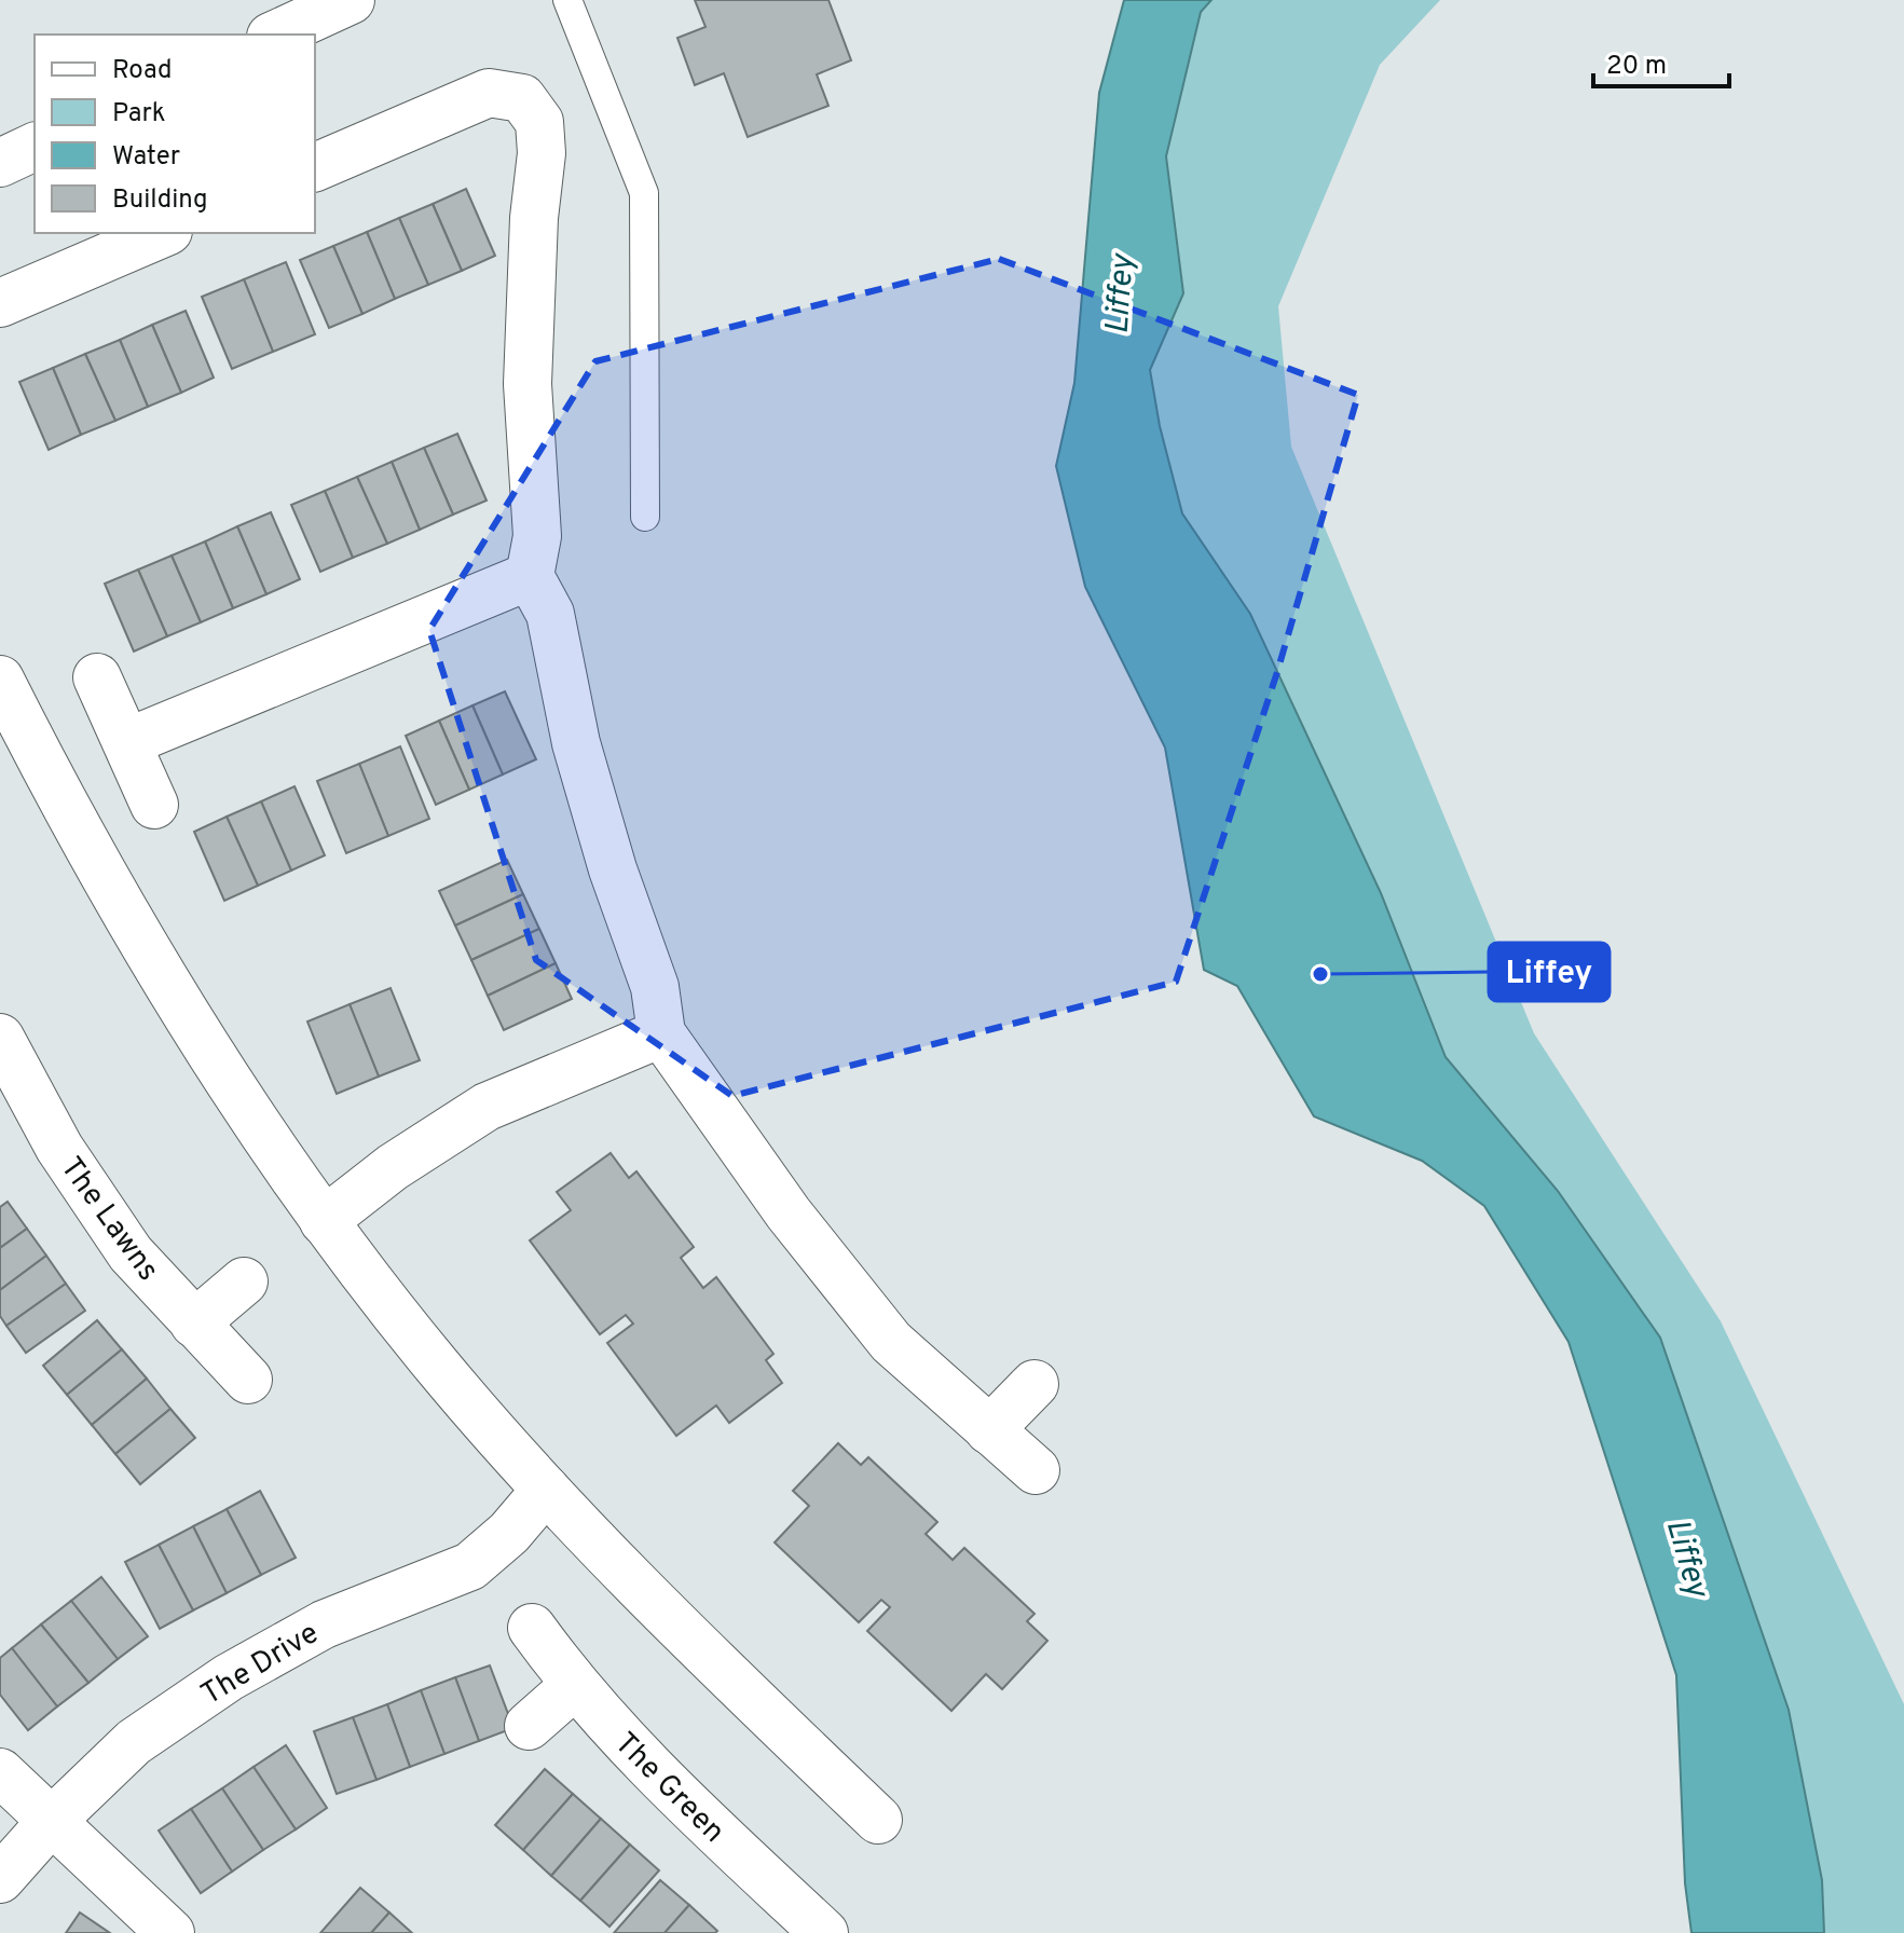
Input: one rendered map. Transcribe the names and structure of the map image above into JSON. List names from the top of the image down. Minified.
{"streets":{"street":["The Lawns","The Drive","The Green"]},"water":["Liffey"],"places":["Liffey"],"legend":["Road","Park","Water","Building"],"scale_bar":"20 m"}
